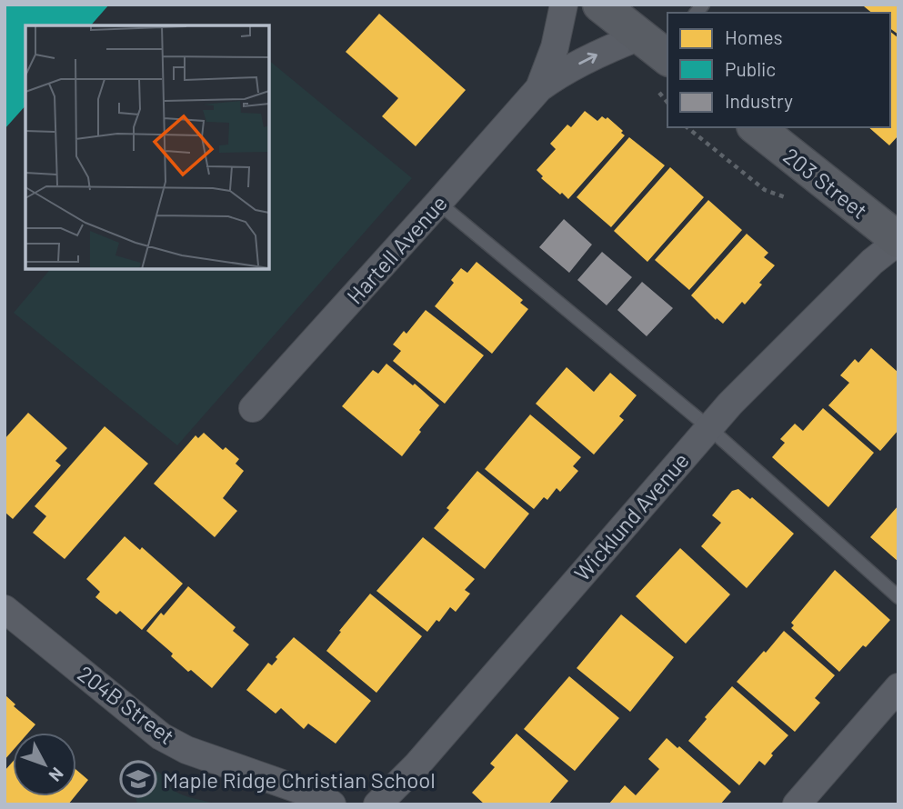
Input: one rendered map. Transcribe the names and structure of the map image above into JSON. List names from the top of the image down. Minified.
{"streets":{"main road":["203 Street"],"street":["Hartell Avenue","Wicklund Avenue","204B Street"]},"crossings":[["203 Street","Wicklund Avenue"]],"places":{"school or university":["Maple Ridge Christian School"]},"legend":["Homes","Public","Industry"],"north":"bottom right"}
